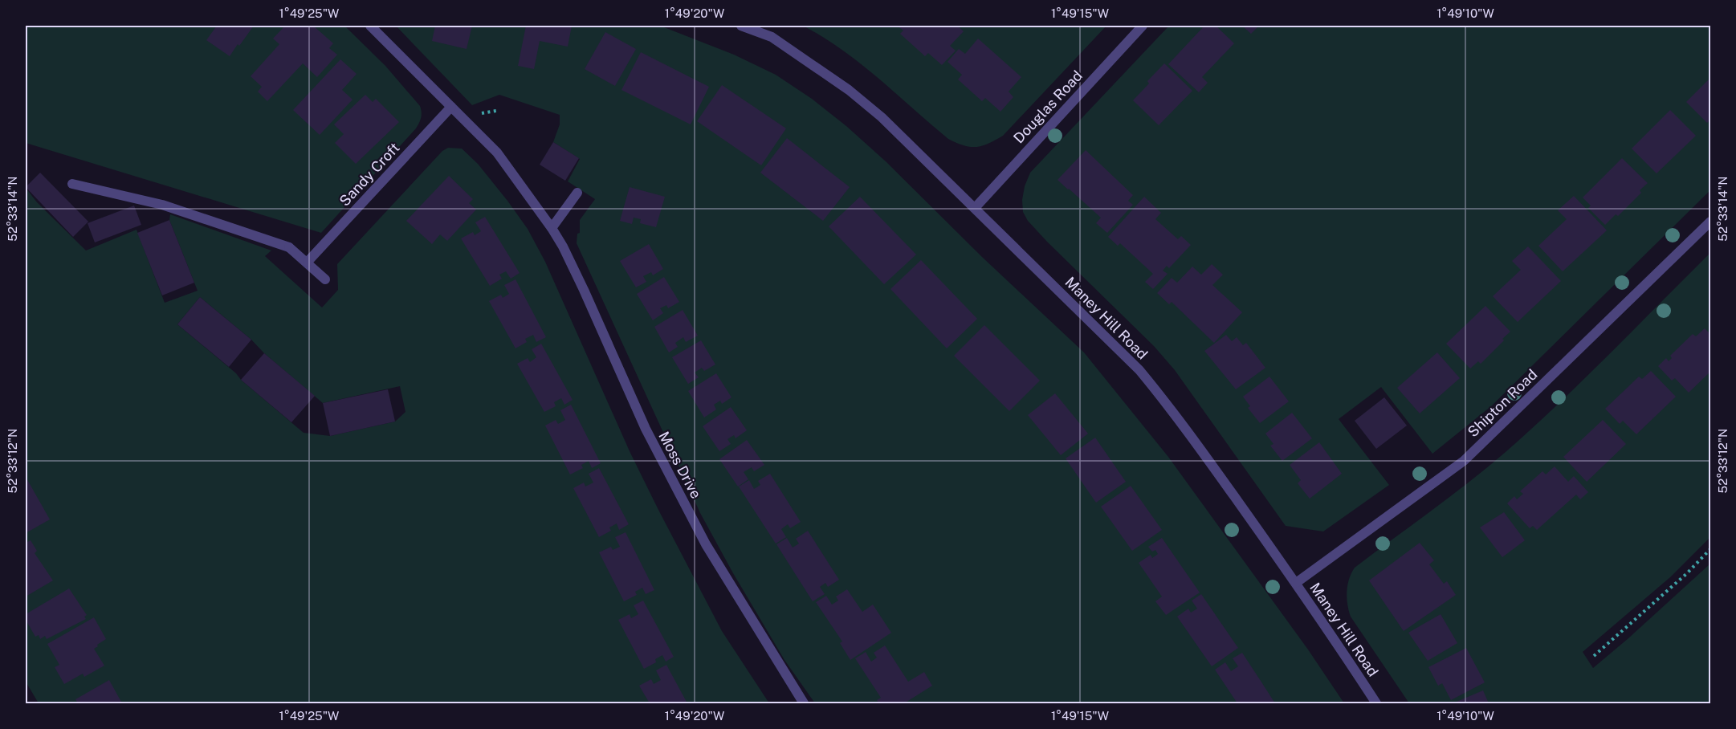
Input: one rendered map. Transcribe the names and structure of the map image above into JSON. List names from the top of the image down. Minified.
{"streets":{"street":["Douglas Road","Sandy Croft","Maney Hill Road","Shipton Road","Moss Drive"]},"crossings":[["Douglas Road","Maney Hill Road"],["Sandy Croft","Moss Drive"],["Maney Hill Road","Shipton Road"]],"coordinates":["1°49'25\"W","1°49'20\"W","1°49'15\"W","1°49'10\"W","52°33'14\"N","52°33'12\"N"]}
